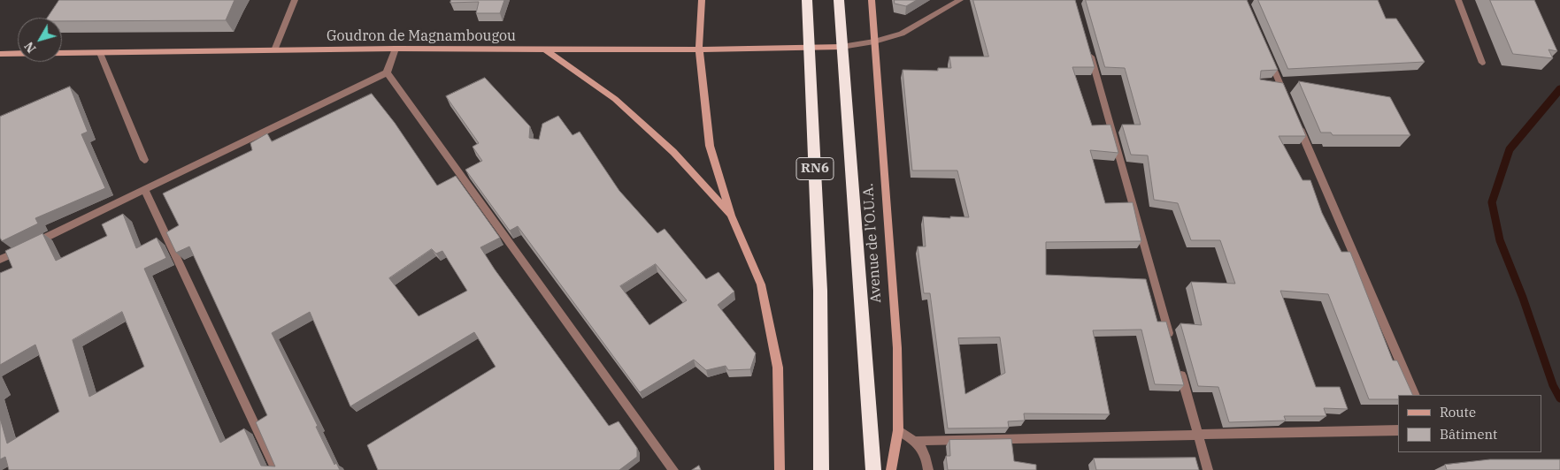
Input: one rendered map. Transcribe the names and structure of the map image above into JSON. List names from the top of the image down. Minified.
{"streets":{"highway":["RN6","Avenue de l'O.U.A."],"street":["Goudron de Magnambougou"]},"crossings":[["Goudron de Magnambougou","RN6"],["Goudron de Magnambougou","Avenue de l'O.U.A."]],"legend":["Route","Bâtiment"],"north":"bottom left"}
